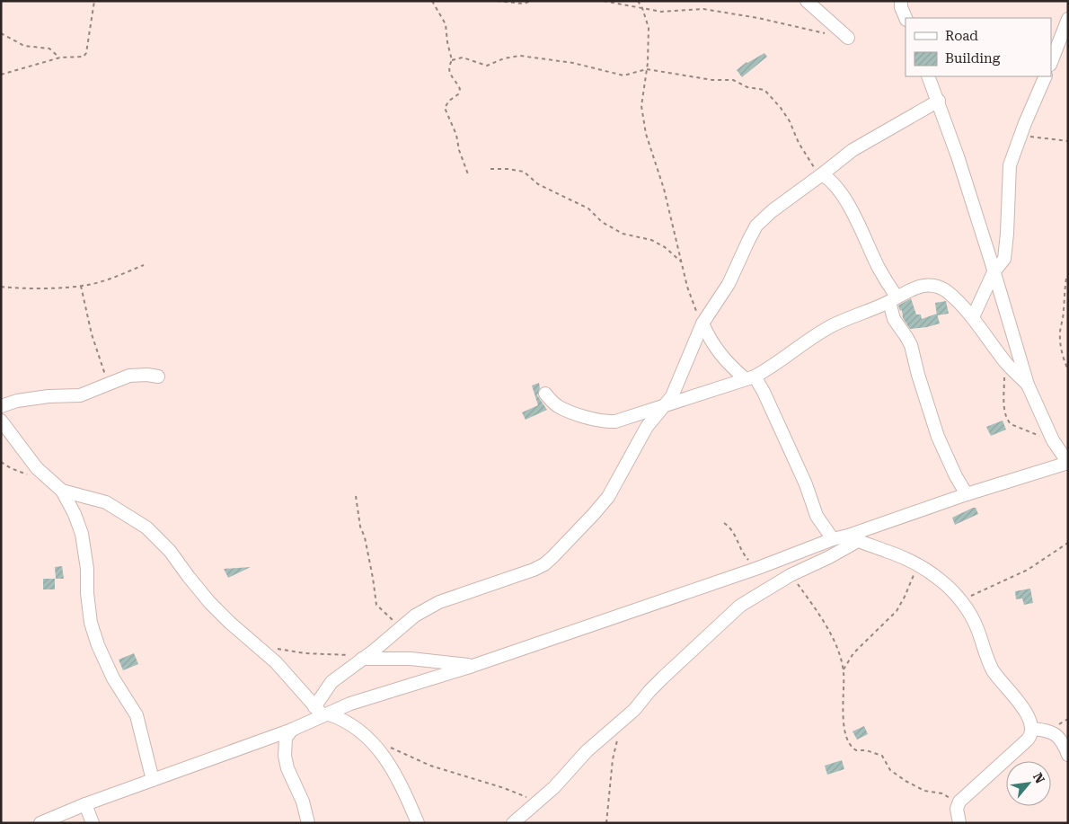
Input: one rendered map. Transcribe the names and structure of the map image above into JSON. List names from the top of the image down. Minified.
{"legend":["Road","Building"],"north":"top right"}
